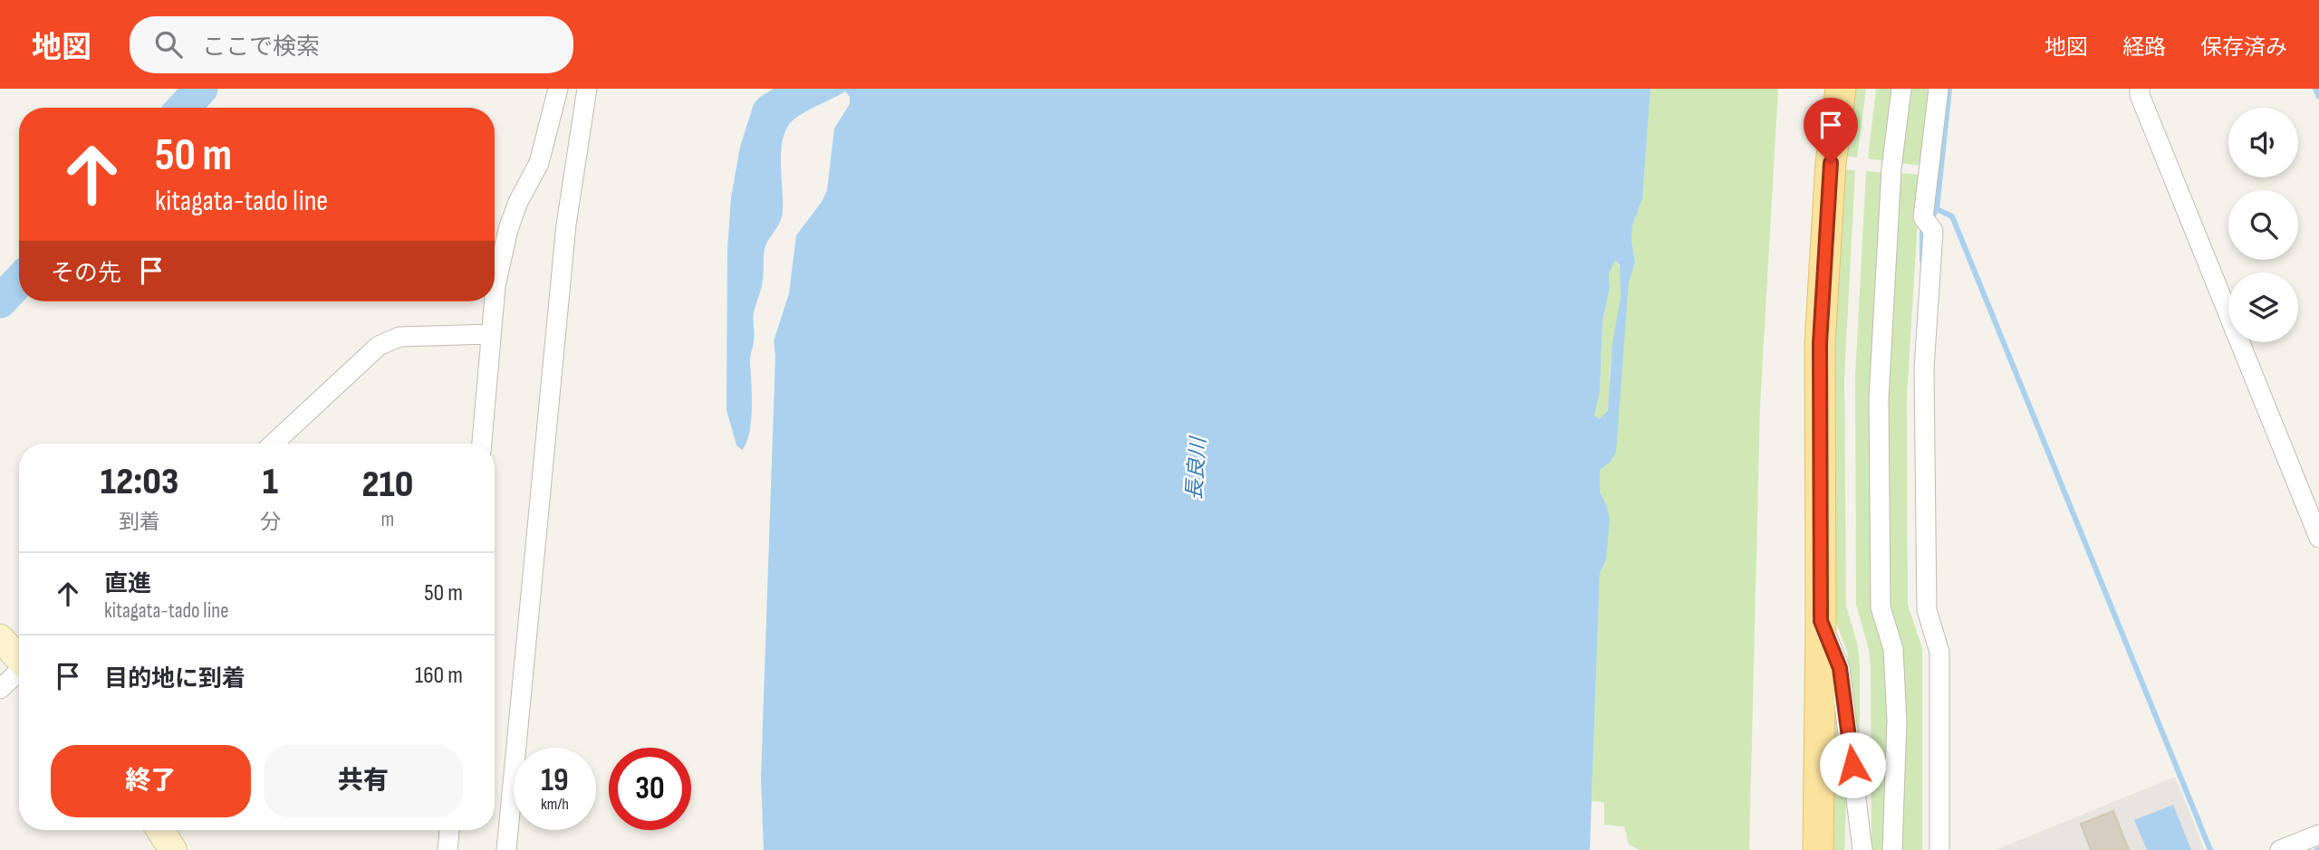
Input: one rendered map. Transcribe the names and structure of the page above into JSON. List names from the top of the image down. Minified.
{"water":["長良川"],"page":{"header":"地図","search":"ここで検索","nav":["地図","経路","保存済み"],"turn":["50 m","kitagata-tado line"],"then":"その先","eta":["12:03","到着","1","分","210","m"],"list":[{"name":"直進","note":"kitagata-tado line","value":"50 m"},{"name":"目的地に到着","value":"160 m"}],"buttons":["終了","共有"],"speed":"19 km/h","limit":"30"}}
